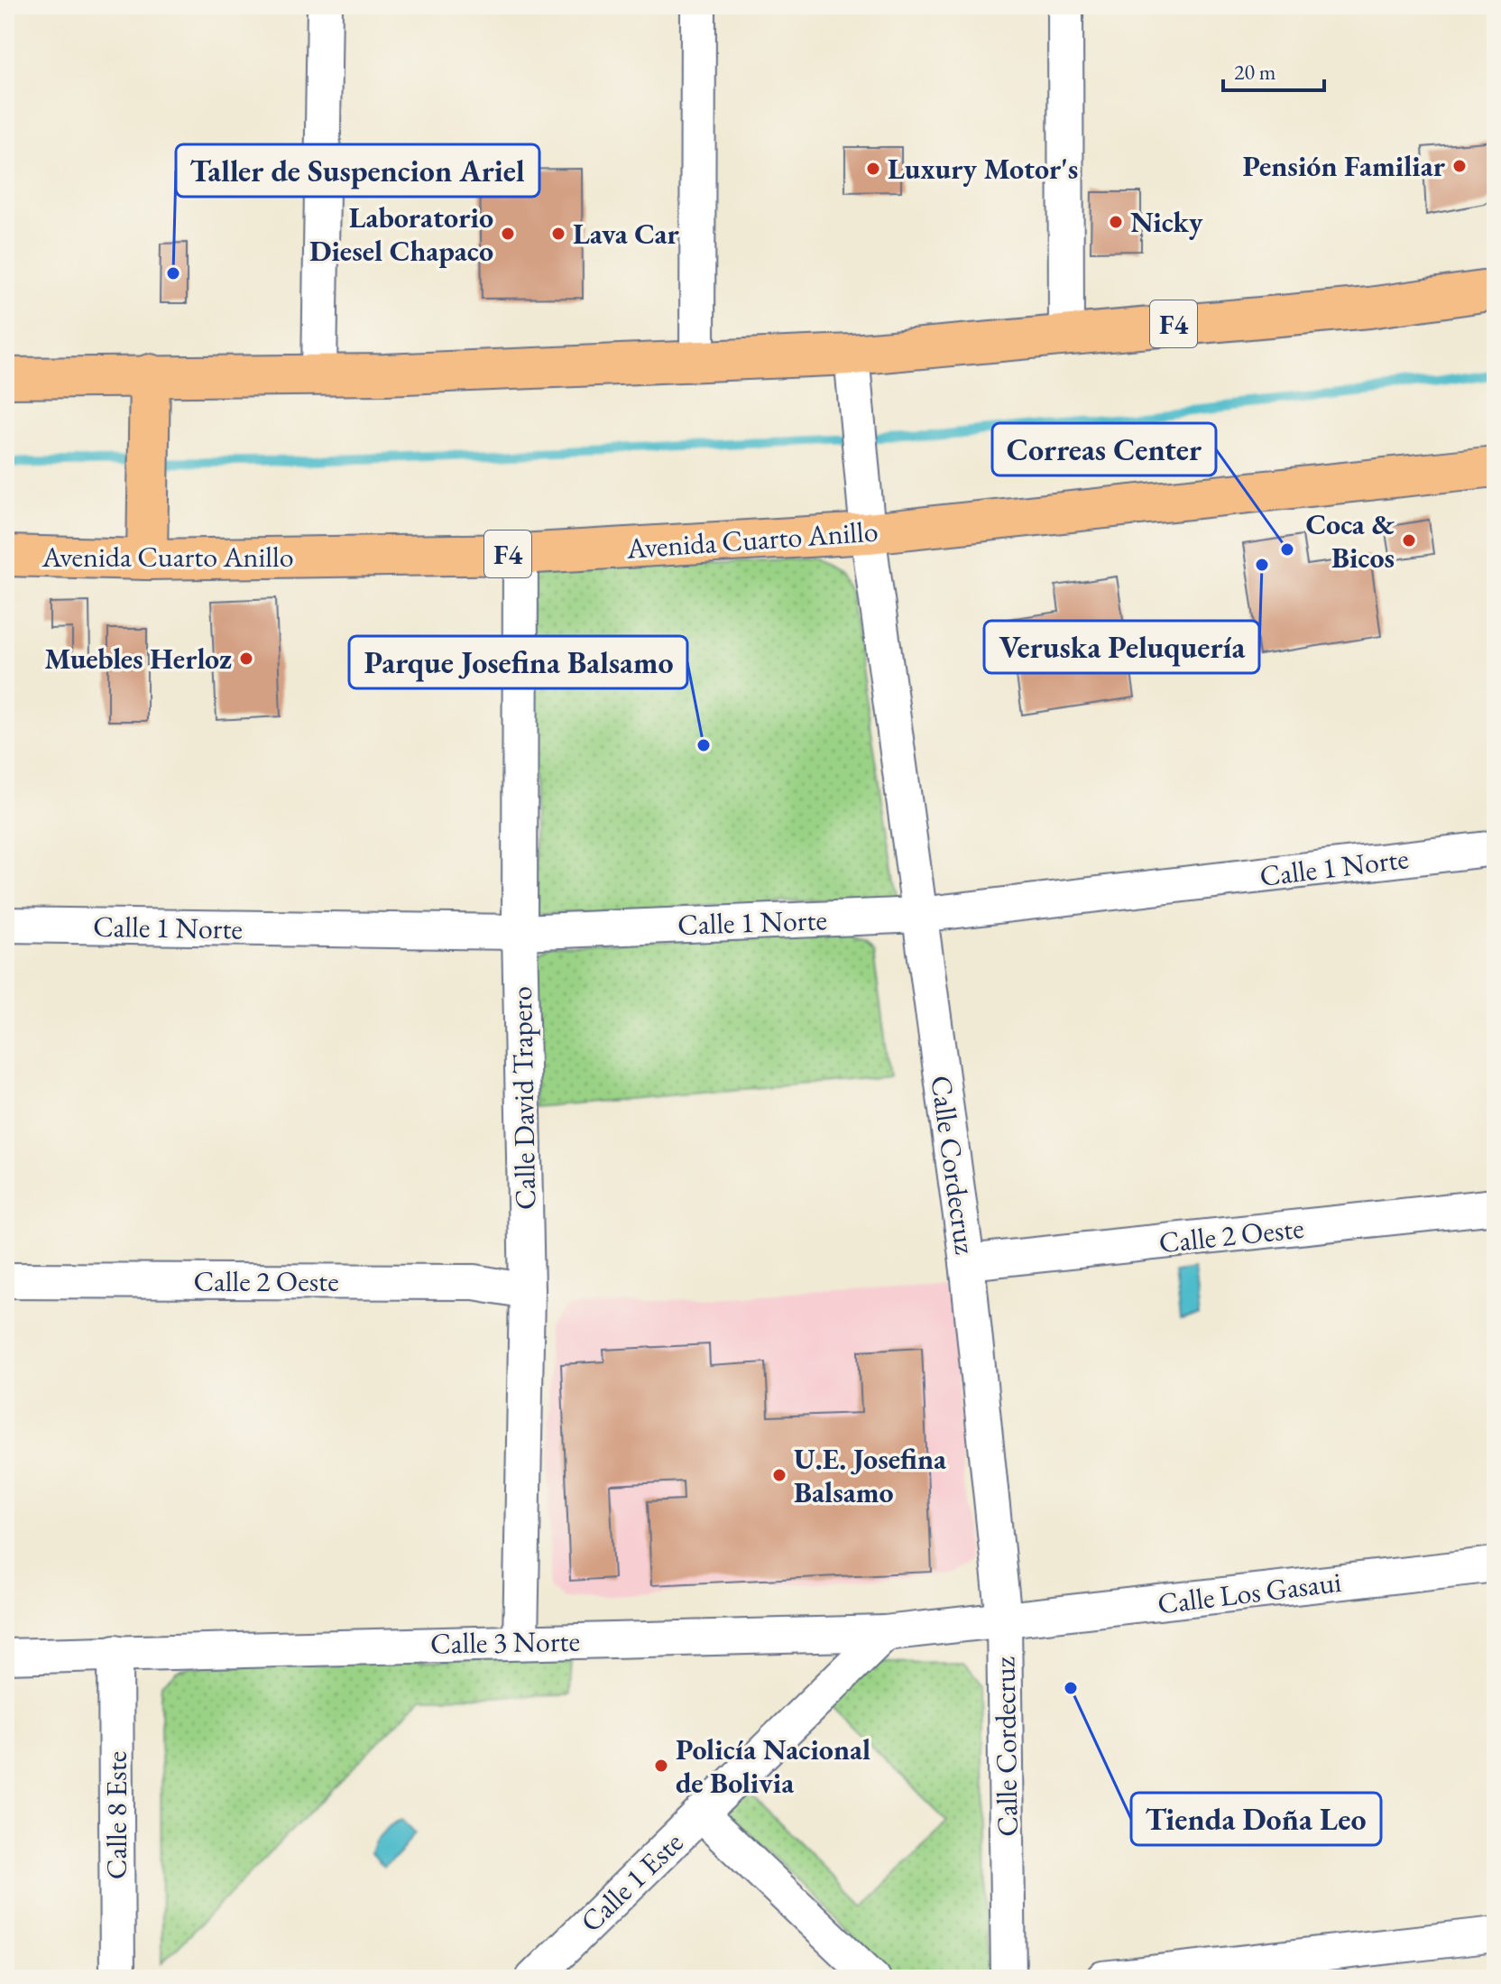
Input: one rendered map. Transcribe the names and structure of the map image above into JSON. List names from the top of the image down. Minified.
{"streets":{"highway":["F4","Avenida Cuarto Anillo"],"street":["Calle 1 Norte","Calle David Trapero","Calle Cordecruz","Calle 2 Oeste","Calle Los Gasaui","Calle 3 Norte","Calle 8 Este","Calle 1 Este"]},"crossings":[["F4","Calle Cordecruz"],["Avenida Cuarto Anillo","Calle David Trapero"],["Avenida Cuarto Anillo","Calle Cordecruz"],["Calle 1 Norte","Calle David Trapero"],["Calle 1 Norte","Calle Cordecruz"],["Calle David Trapero","Calle 2 Oeste"],["Calle David Trapero","Calle 3 Norte"],["Calle Cordecruz","Calle 2 Oeste"],["Calle Cordecruz","Calle Los Gasaui"],["Calle Cordecruz","Calle 3 Norte"],["Calle Los Gasaui","Calle 3 Norte"],["Calle 3 Norte","Calle 8 Este"],["Calle 3 Norte","Calle 1 Este"]],"places":["Pensión Familiar","Luxury Motor's","Nicky","Laboratorio Diesel Chapaco","Lava Car","Taller de Suspencion Ariel","Coca & Bicos","Correas Center","Veruska Peluquería","Muebles Herloz","Parque Josefina Balsamo","U.E. Josefina Balsamo","Tienda Doña Leo","Policía Nacional de Bolivia"],"scale_bar":"20 m"}
